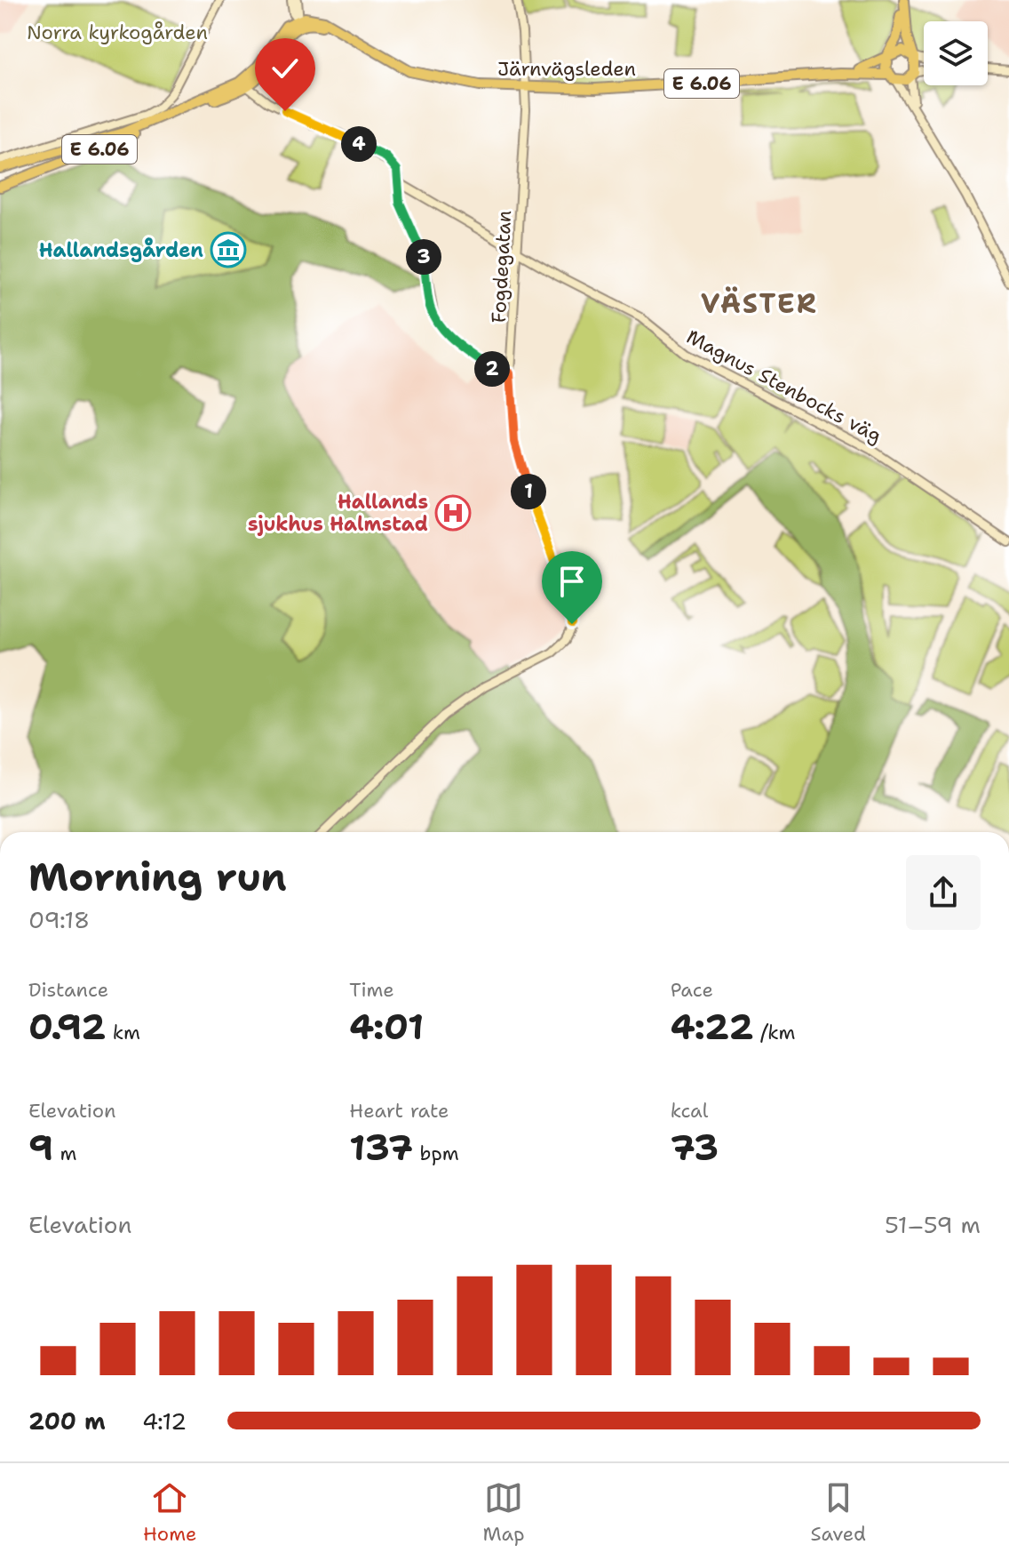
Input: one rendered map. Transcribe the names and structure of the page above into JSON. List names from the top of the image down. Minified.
{"streets":{"highway":["Järnvägsleden","E 6.06"],"street":["Fogdegatan","Magnus Stenbocks väg"]},"crossings":[["Järnvägsleden","E 6.06"],["Järnvägsleden","Fogdegatan"],["E 6.06","Magnus Stenbocks väg"],["Fogdegatan","Magnus Stenbocks väg"]],"districts":["VÄSTER"],"parks":["Norra kyrkogården"],"places":{"museum":["Hallandsgården"],"hospital":["Hallands sjukhus Halmstad"]},"page":{"pins":["4","3","2","1"],"heading":["Morning run","09:18"],"stats":[["Distance","0.92 km"],["Time","4:01"],["Pace","4:22 /km"],["Elevation","9 m"],["Heart rate","137 bpm"],["kcal","73"]],"chart":["Elevation","51–59 m"],"list":[{"name":"200 m","note":"4:12"}],"tabs":["Home","Map","Saved"]}}
